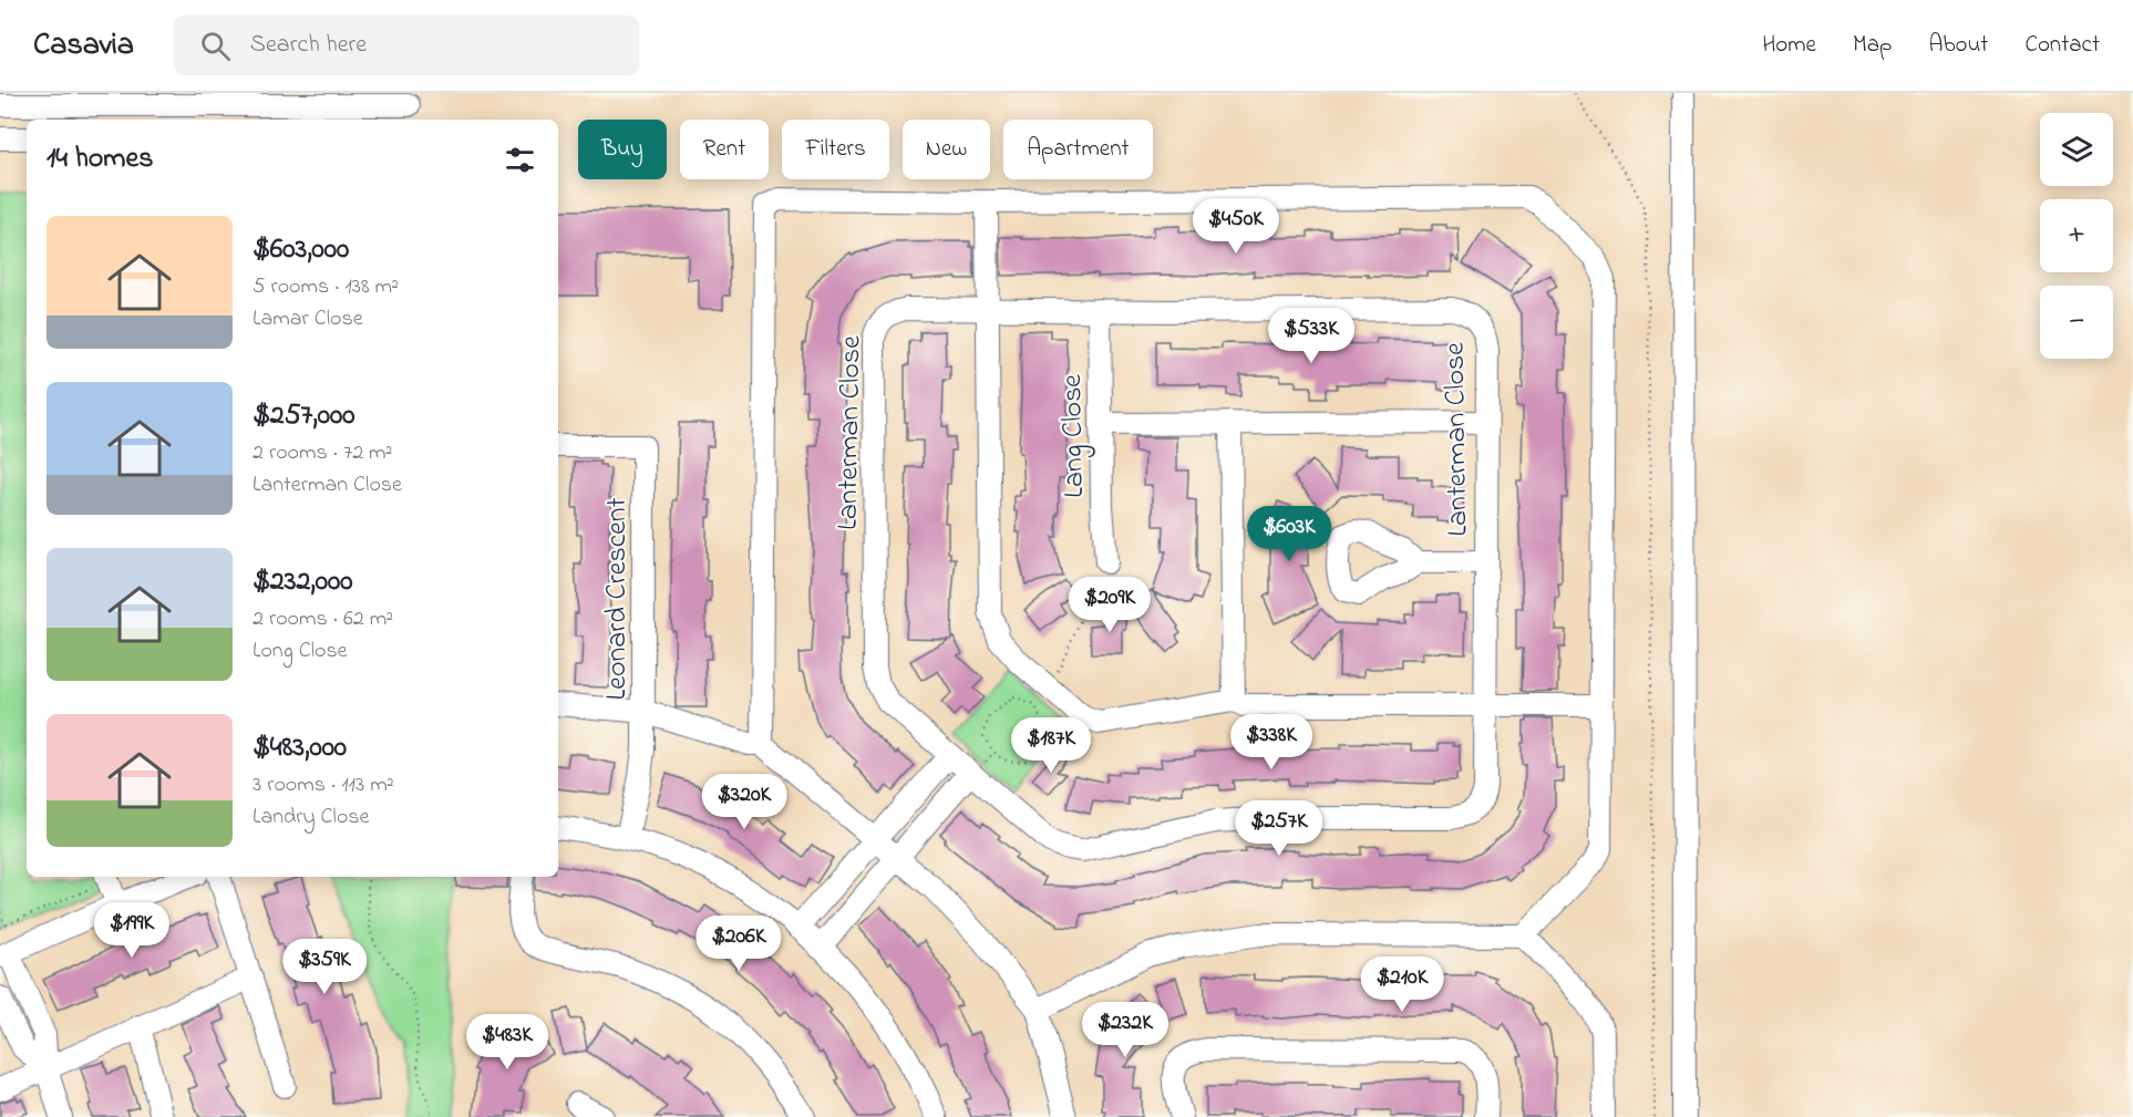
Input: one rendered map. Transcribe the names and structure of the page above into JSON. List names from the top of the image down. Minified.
{"streets":{"street":["Lanterman Close","Lang Close","Leonard Crescent"]},"crossings":[["Lanterman Close","Lang Close"]],"page":{"header":"Casavia","search":"Search here","nav":["Home","Map","About","Contact"],"map_buttons":["+","−"],"chip":["Buy","Rent","Filters","New","Apartment"],"heading":"14 homes","price":["$450K","$533K","$603K","$209K","$338K","$187K","$320K","$257K","$199K","$206K","$359K","$210K","$232K","$483K"],"list":[{"name":"$603,000","note":"5 rooms · 138 m² · Lamar Close"},{"name":"$257,000","note":"2 rooms · 72 m² · Lanterman Close"},{"name":"$232,000","note":"2 rooms · 62 m² · Long Close"},{"name":"$483,000","note":"3 rooms · 113 m² · Landry Close"}]}}
